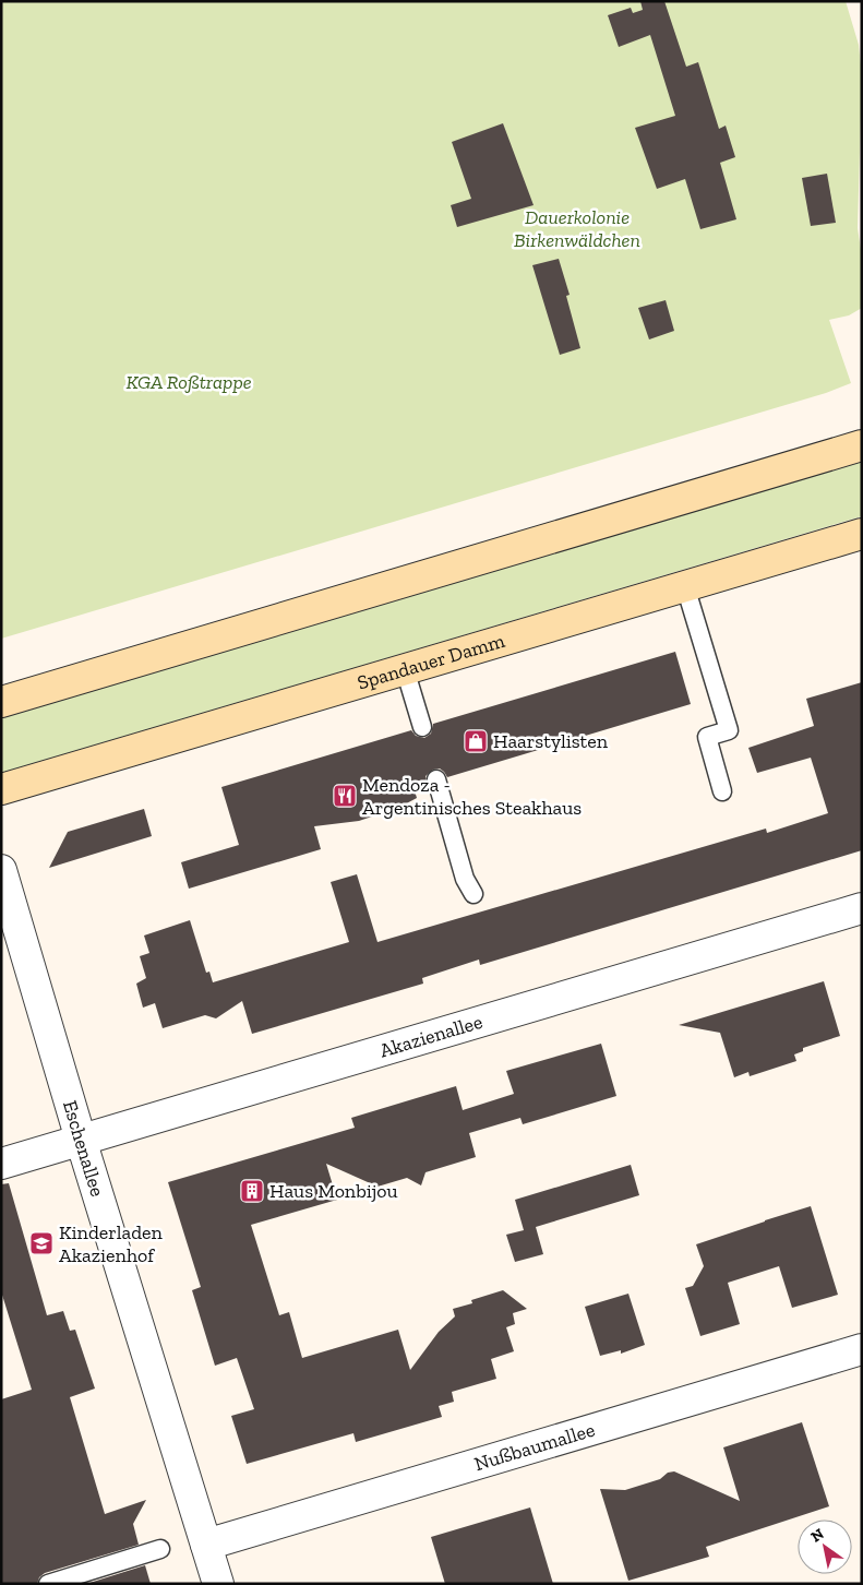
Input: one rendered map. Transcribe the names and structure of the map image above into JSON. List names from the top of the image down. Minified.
{"streets":{"main road":["Spandauer Damm"],"street":["Akazienallee","Eschenallee","Nußbaumallee"]},"crossings":[["Akazienallee","Eschenallee"],["Eschenallee","Nußbaumallee"]],"parks":["Dauerkolonie Birkenwäldchen","KGA Roßtrappe"],"places":{"shop":["Haarstylisten"],"restaurant":["Mendoza - Argentinisches Steakhaus"],"building":["Haus Monbijou"],"school or university":["Kinderladen Akazienhof"]},"north":"top left"}
